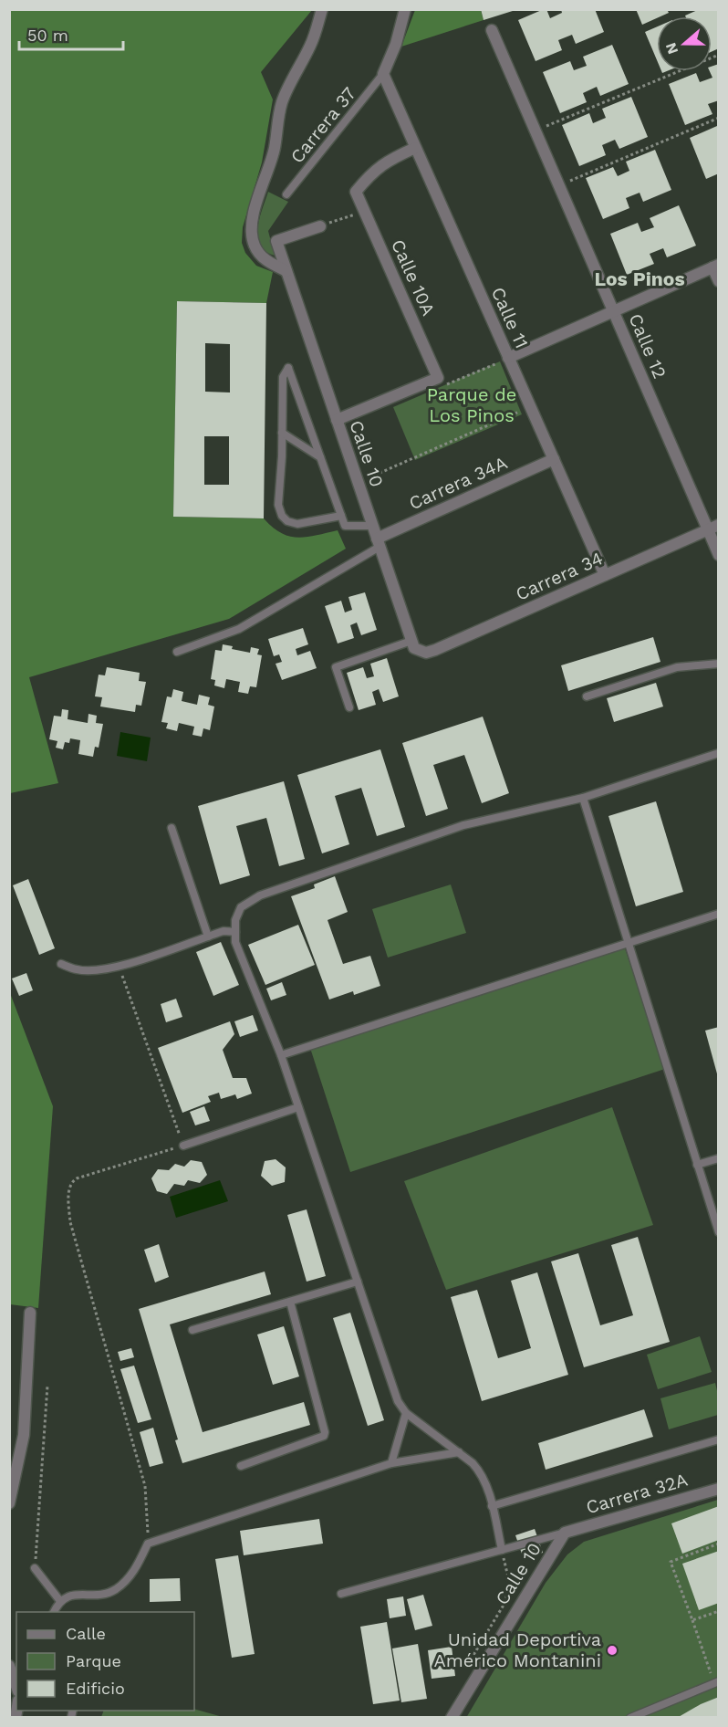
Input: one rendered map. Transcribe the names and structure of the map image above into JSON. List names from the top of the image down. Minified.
{"streets":{"street":["Calle 10A","Calle 11","Calle 12","Calle 10","Carrera 34A","Carrera 34","Carrera 32A"],"lane":["Carrera 37"]},"crossings":[["Carrera 37","Calle 11"],["Calle 10A","Calle 11"],["Calle 11","Carrera 34A"],["Calle 11","Carrera 34"],["Calle 12","Carrera 34"],["Calle 10","Carrera 34A"],["Calle 10","Carrera 34"],["Calle 10","Carrera 32A"]],"districts":["Los Pinos"],"parks":["Parque de Los Pinos"],"places":["Unidad Deportiva Américo Montanini"],"legend":["Calle","Parque","Edificio"],"scale_bar":"50 m","north":"left"}
